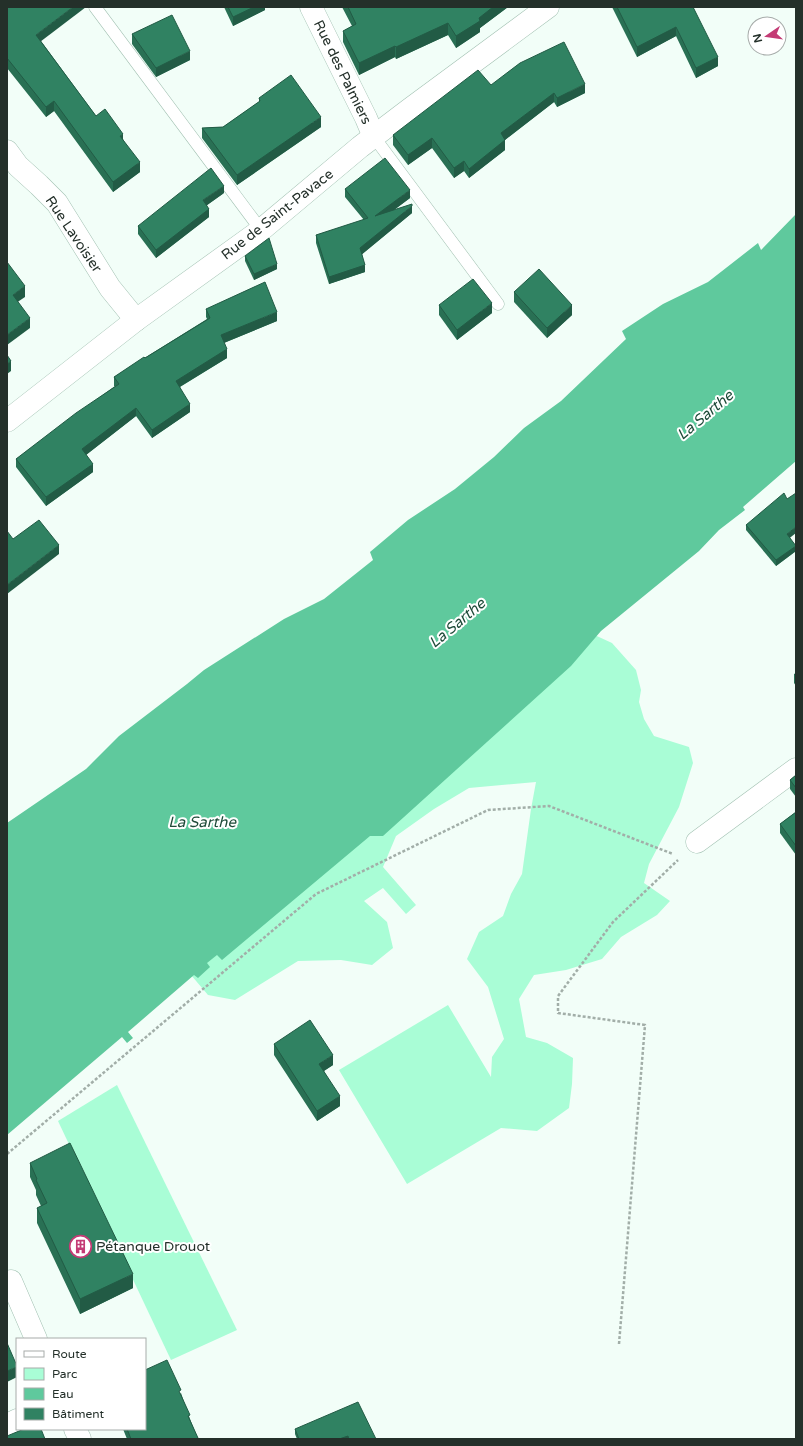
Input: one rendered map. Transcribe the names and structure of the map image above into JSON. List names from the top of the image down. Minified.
{"streets":{"street":["Rue des Palmiers","Rue de Saint-Pavace","Rue Lavoisier"]},"crossings":[["Rue des Palmiers","Rue de Saint-Pavace"],["Rue de Saint-Pavace","Rue Lavoisier"]],"water":["La Sarthe"],"places":{"building":["Pétanque Drouot"]},"legend":["Route","Parc","Eau","Bâtiment"],"north":"left"}
